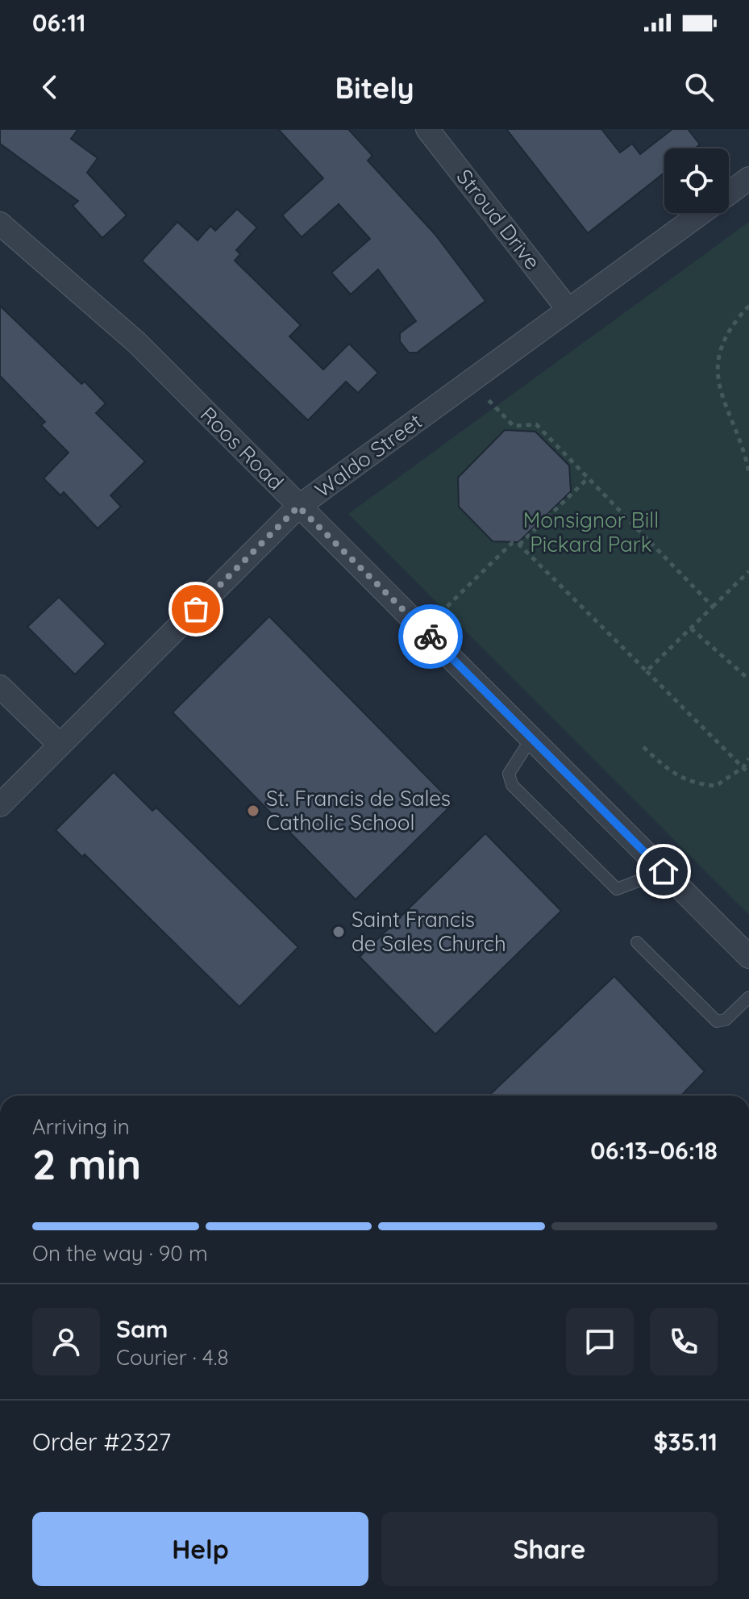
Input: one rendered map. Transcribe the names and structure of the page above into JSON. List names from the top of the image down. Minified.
{"streets":{"street":["Stroud Drive","Roos Road","Waldo Street"]},"crossings":[["Stroud Drive","Waldo Street"],["Roos Road","Waldo Street"]],"parks":["Monsignor Bill Pickard Park"],"places":["St. Francis de Sales Catholic School","Saint Francis de Sales Church"],"page":{"status":"06:11","header":"Bitely","heading":["2 min","Arriving in","06:13–06:18"],"panel":["Sam","Courier · 4.8","Order #2327","$35.11"],"bar":"On the way · 90 m","buttons":["Help","Share"]}}
